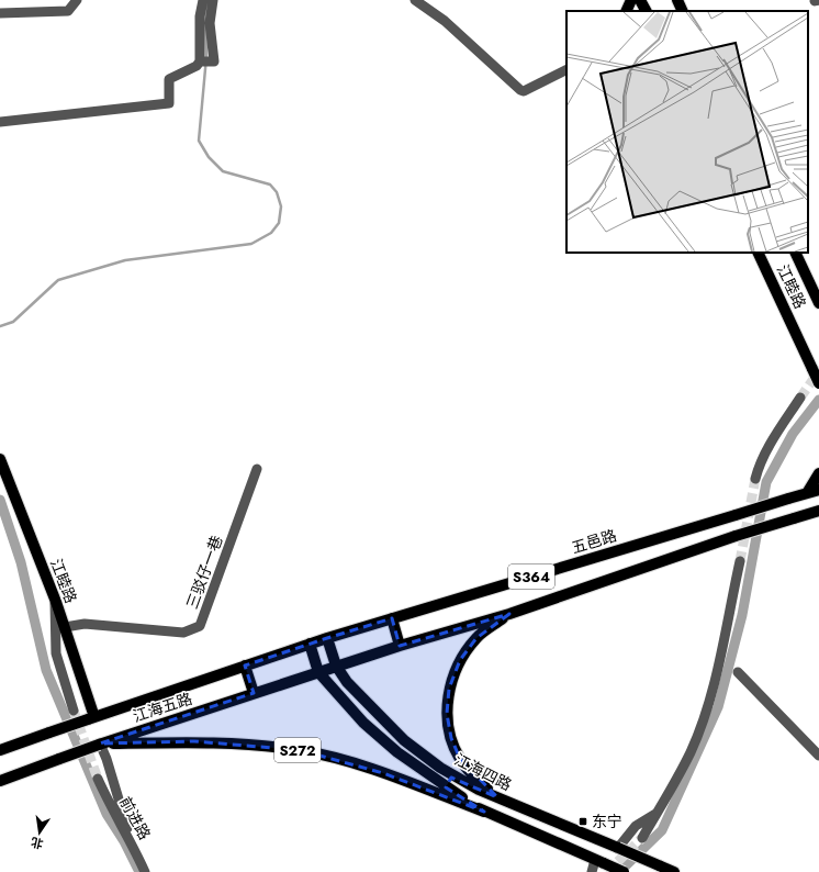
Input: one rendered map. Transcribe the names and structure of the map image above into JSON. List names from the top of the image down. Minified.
{"streets":{"main road":["江睦路","五邑路","S364","江海五路","S272","江海四路"],"street":["三驳仔一巷","前进路"]},"crossings":[["江睦路","三驳仔一巷"],["江睦路","江海五路"],["五邑路","江海五路"],["五邑路","江海四路"],["S364","江海五路"],["S364","江海四路"],["江海五路","S272"],["江海五路","江海四路"],["S272","江海四路"]],"places":{"transit":["东宁"]},"north":"bottom"}
